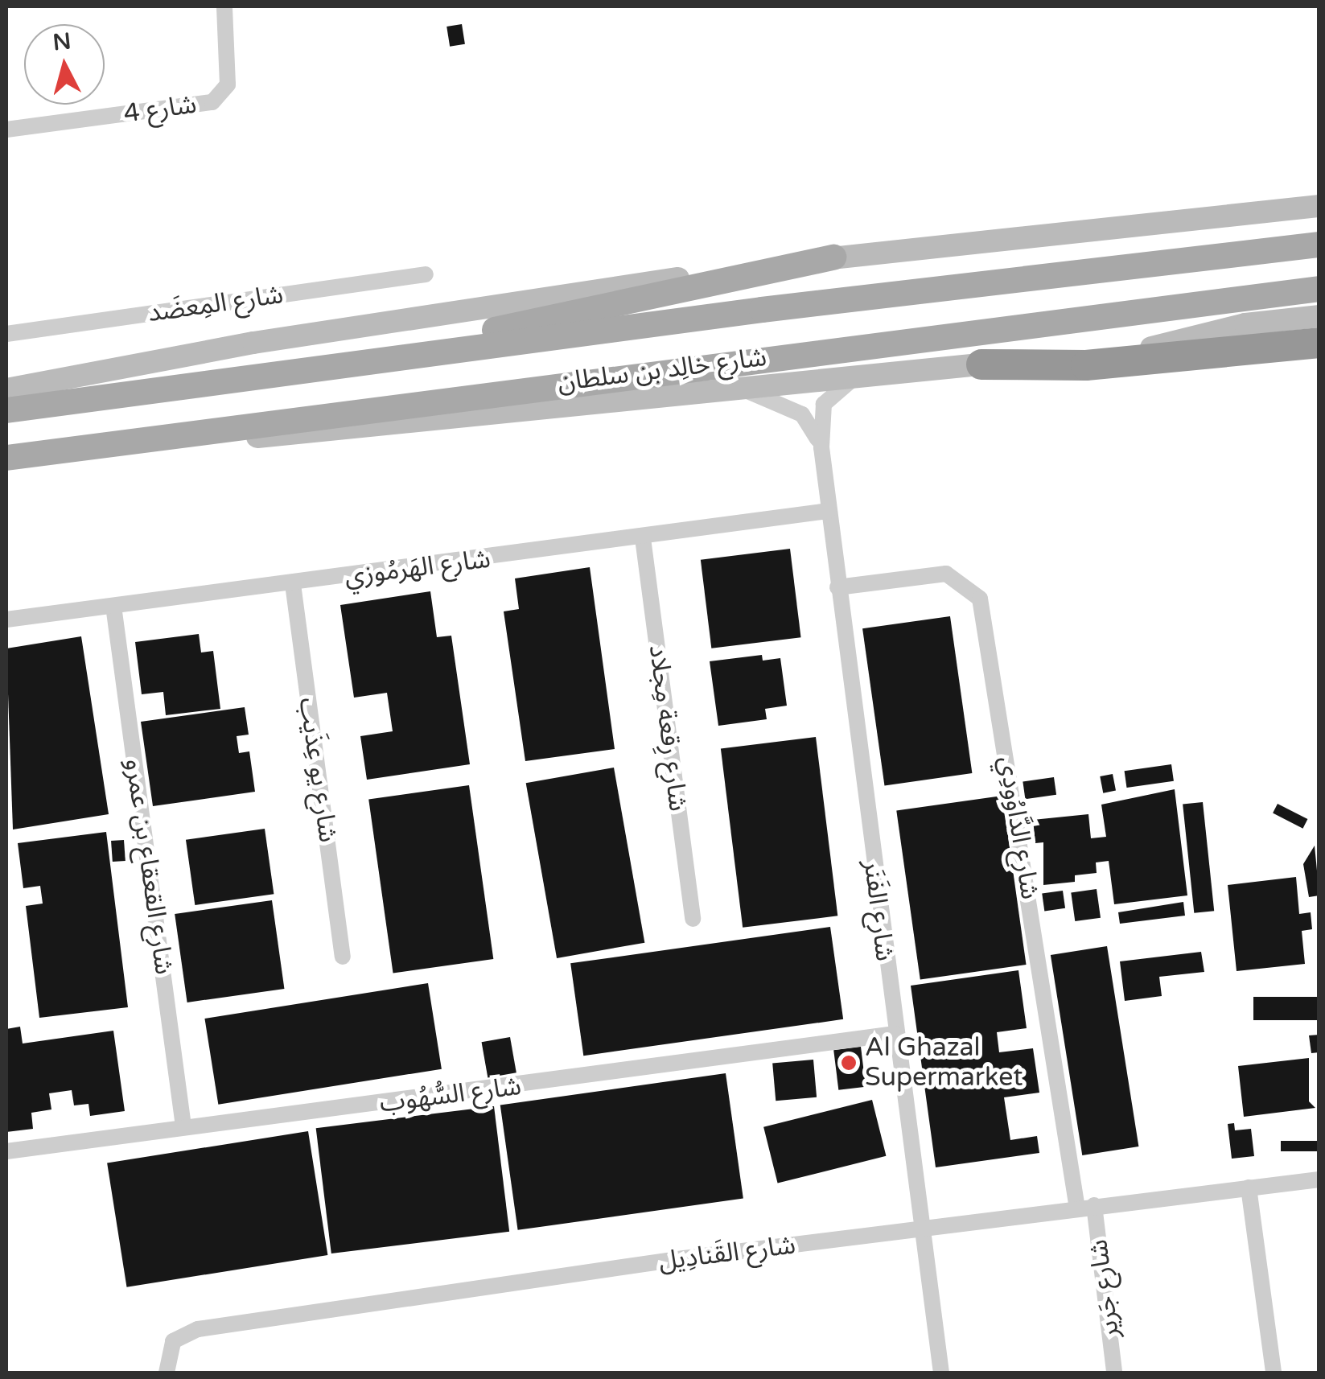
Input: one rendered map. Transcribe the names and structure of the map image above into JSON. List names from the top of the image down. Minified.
{"streets":{"main road":["شارع خالِد بن سلطان"],"street":["شارع 4","شارع المِعضَد","شارع الهَرمُوزي","شارع رِقعة مِجلاد","شارع يو عِذَيب","شارع الدَّاوُودِي","شارع القعقاع بن عمرو","شارع الفَنَر","شارع السُّهُوب","شارع القَنادِيل","شارع جَرير"]},"crossings":[["شارع الهَرمُوزي","شارع رِقعة مِجلاد"],["شارع الهَرمُوزي","شارع يو عِذَيب"],["شارع الهَرمُوزي","شارع القعقاع بن عمرو"],["شارع الهَرمُوزي","شارع الفَنَر"],["شارع الدَّاوُودِي","شارع الفَنَر"],["شارع الدَّاوُودِي","شارع القَنادِيل"],["شارع الدَّاوُودِي","شارع جَرير"],["شارع القعقاع بن عمرو","شارع السُّهُوب"],["شارع الفَنَر","شارع السُّهُوب"],["شارع الفَنَر","شارع القَنادِيل"],["شارع القَنادِيل","شارع جَرير"]],"places":["Al Ghazal Supermarket"],"north":"top"}
